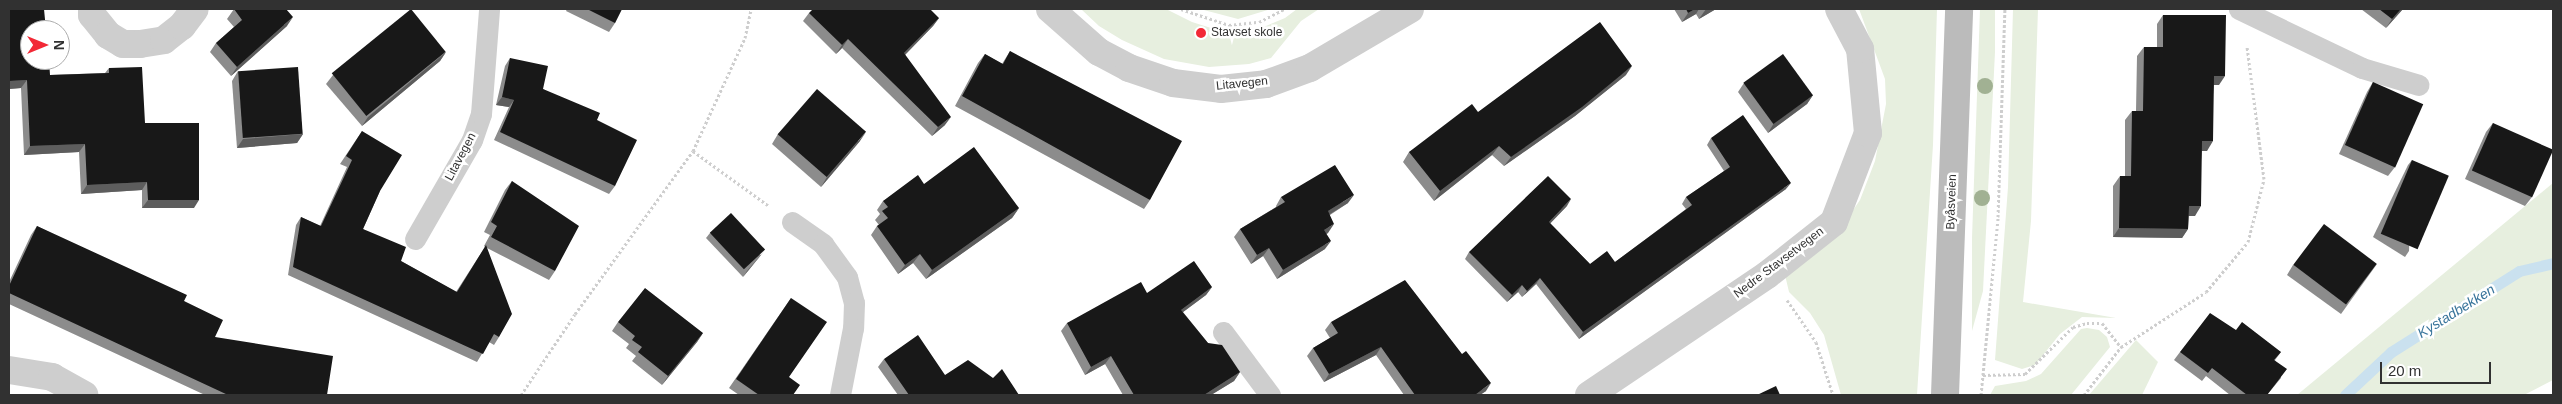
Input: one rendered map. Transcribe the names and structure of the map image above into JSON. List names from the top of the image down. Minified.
{"streets":{"main road":["Byåsveien"],"street":["Litavegen","Nedre Stavsetvegen"]},"water":["Kystadbekken"],"places":["Stavset skole"],"scale_bar":"20 m","north":"right"}
